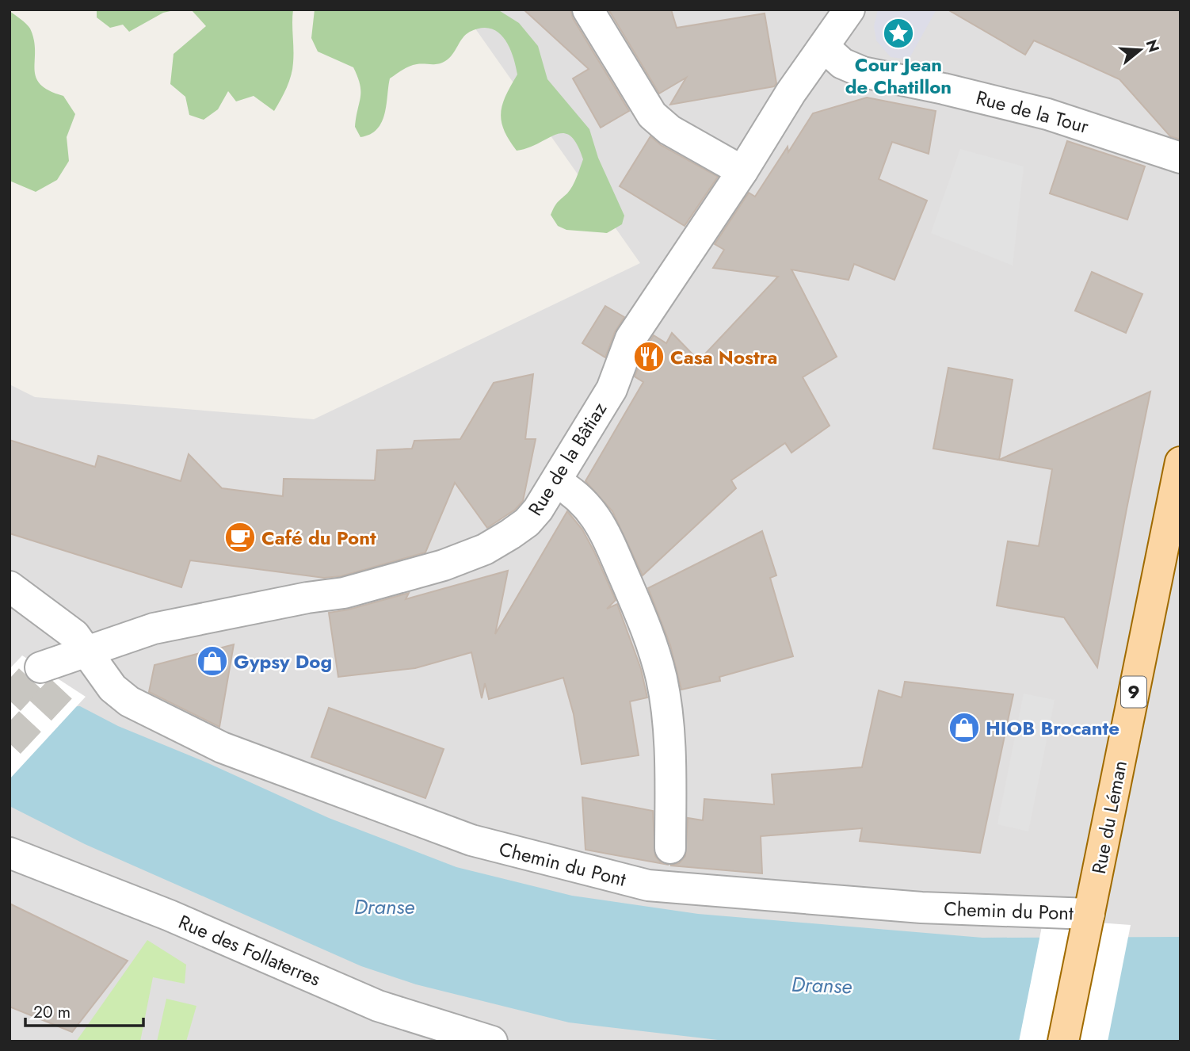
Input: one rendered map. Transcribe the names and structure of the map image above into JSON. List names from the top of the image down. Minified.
{"streets":{"main road":["9","Rue du Léman"],"street":["Rue de la Tour","Rue de la Bâtiaz","Chemin du Pont","Rue des Follaterres"]},"crossings":[["Rue de la Tour","Rue de la Bâtiaz"],["Rue de la Bâtiaz","Chemin du Pont"],["Rue du Léman","Chemin du Pont"]],"water":["Dranse"],"places":{"place":["Cour Jean de Chatillon"],"restaurant":["Casa Nostra"],"cafe":["Café du Pont"],"shop":["Gypsy Dog","HIOB Brocante"]},"scale_bar":"20 m","north":"right"}
